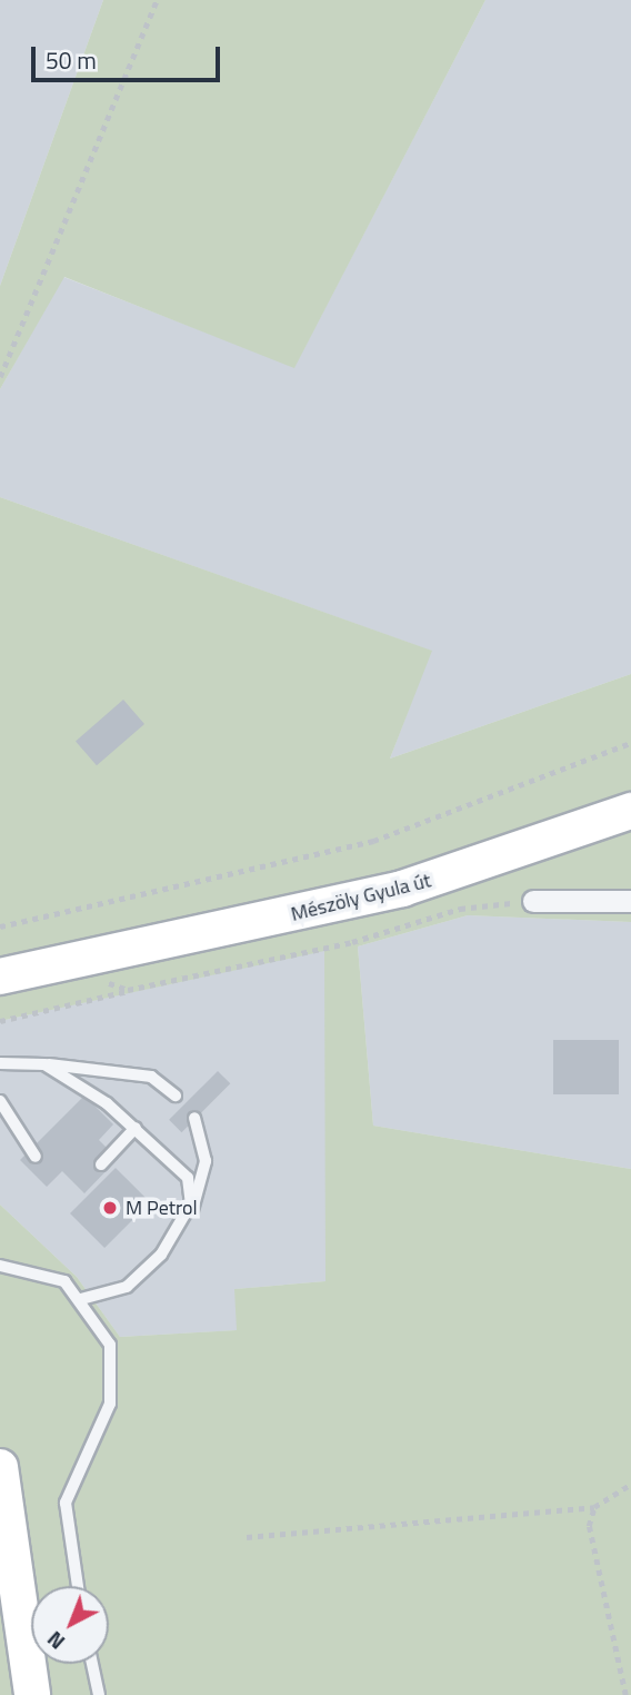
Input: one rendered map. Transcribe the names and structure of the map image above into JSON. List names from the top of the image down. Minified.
{"streets":{"main road":["Mészöly Gyula út"]},"places":["M Petrol"],"scale_bar":"50 m","north":"bottom left"}
